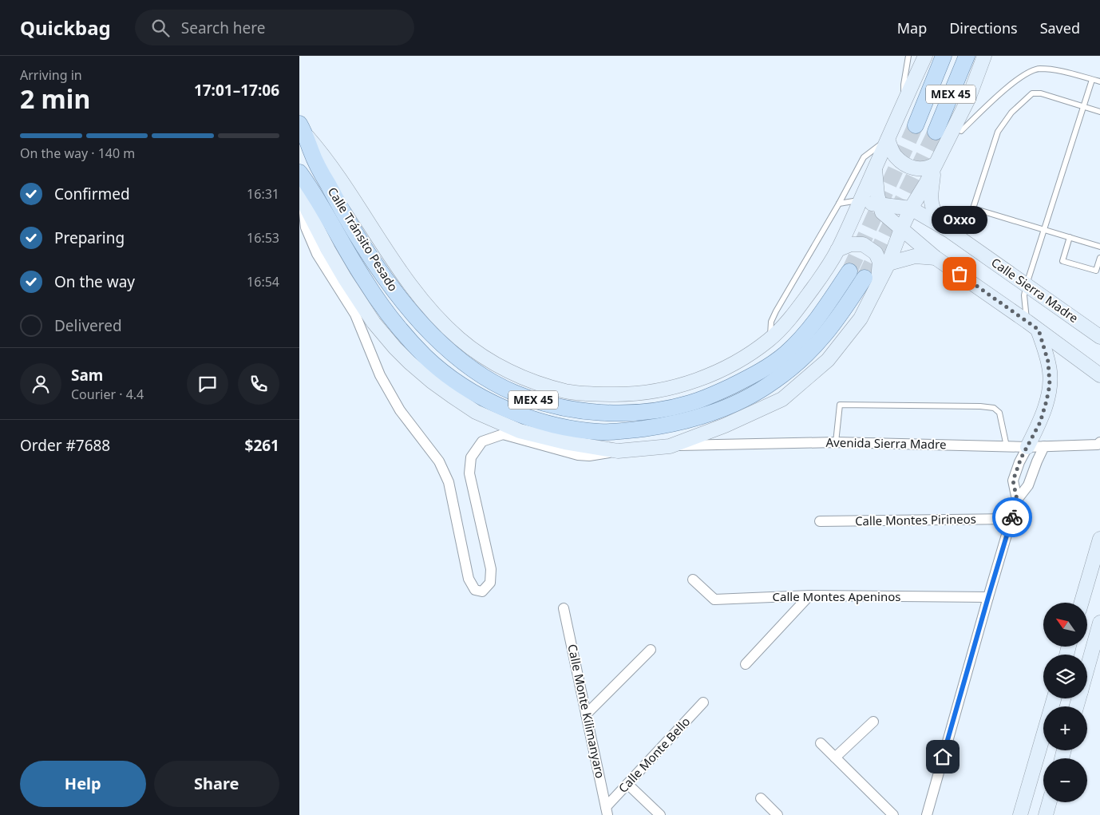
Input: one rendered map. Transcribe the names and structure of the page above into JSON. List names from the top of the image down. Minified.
{"streets":{"main road":["MEX 45","Calle Tránsito Pesado"],"street":["Calle Sierra Madre","Avenida Sierra Madre","Calle Montes Pirineos","Calle Montes Apeninos","Calle Monte Kilimanyaro","Calle Monte Bello"]},"crossings":[["Calle Monte Kilimanyaro","Calle Monte Bello"]],"places":["Oxxo"],"north":"top left","page":{"header":"Quickbag","search":"Search here","nav":["Map","Directions","Saved"],"heading":["2 min","Arriving in","17:01–17:06"],"panel":["Sam","Courier · 4.4","Order #7688","$261"],"bar":"On the way · 140 m","list":[["Confirmed","16:31"],["Preparing","16:53"],["On the way","16:54"],"Delivered"],"bubble":"Oxxo","map_buttons":["+","−"],"buttons":["Help","Share"]}}
